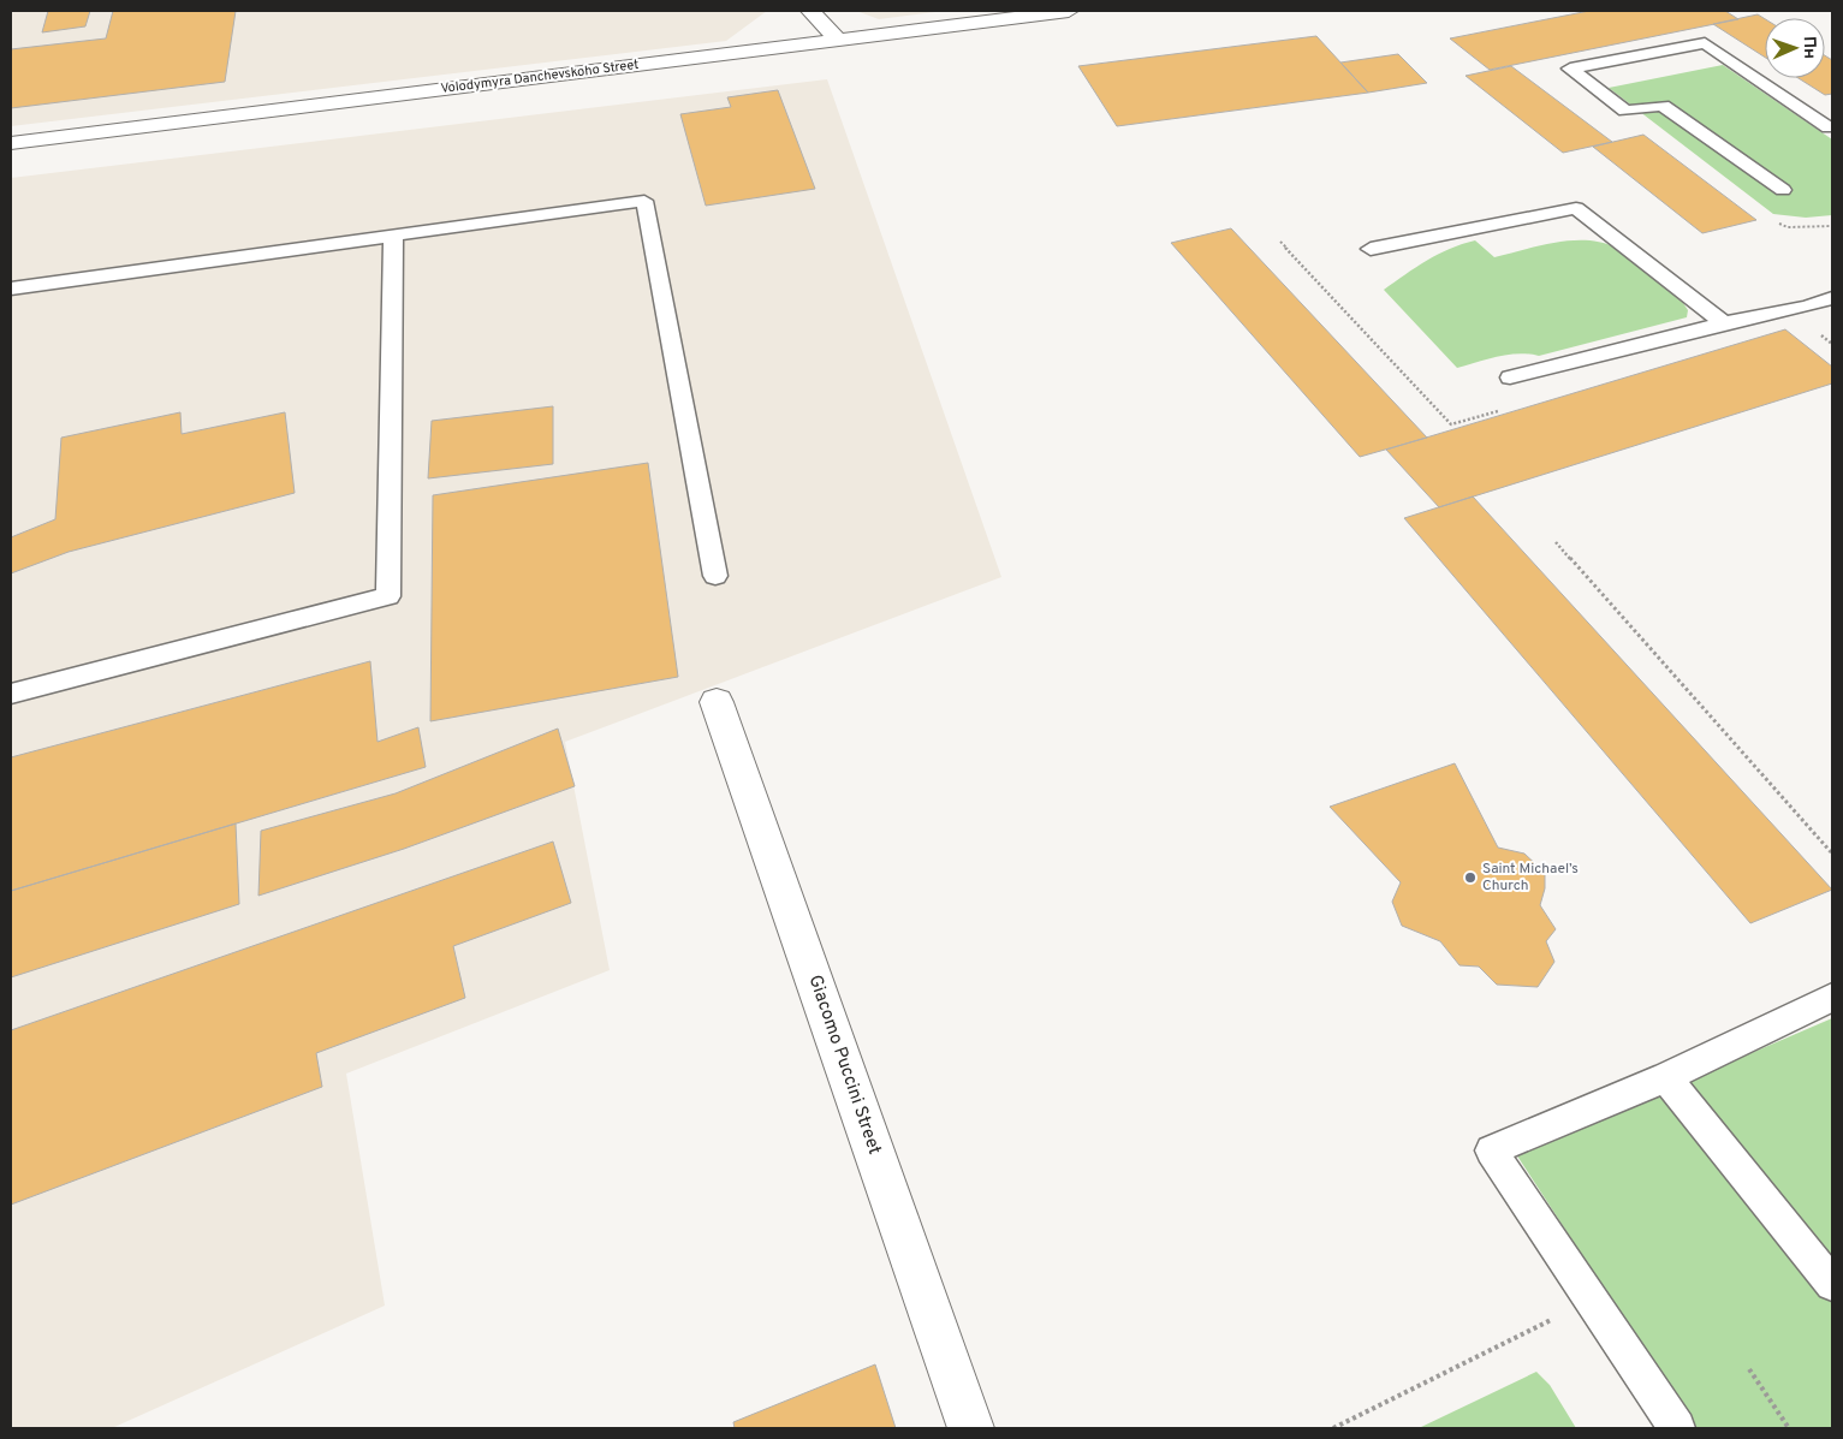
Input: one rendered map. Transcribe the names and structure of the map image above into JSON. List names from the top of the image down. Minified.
{"streets":{"street":["Volodymyra Danchevskoho Street","Giacomo Puccini Street"]},"places":["Saint Michael’s Church"],"north":"right"}
